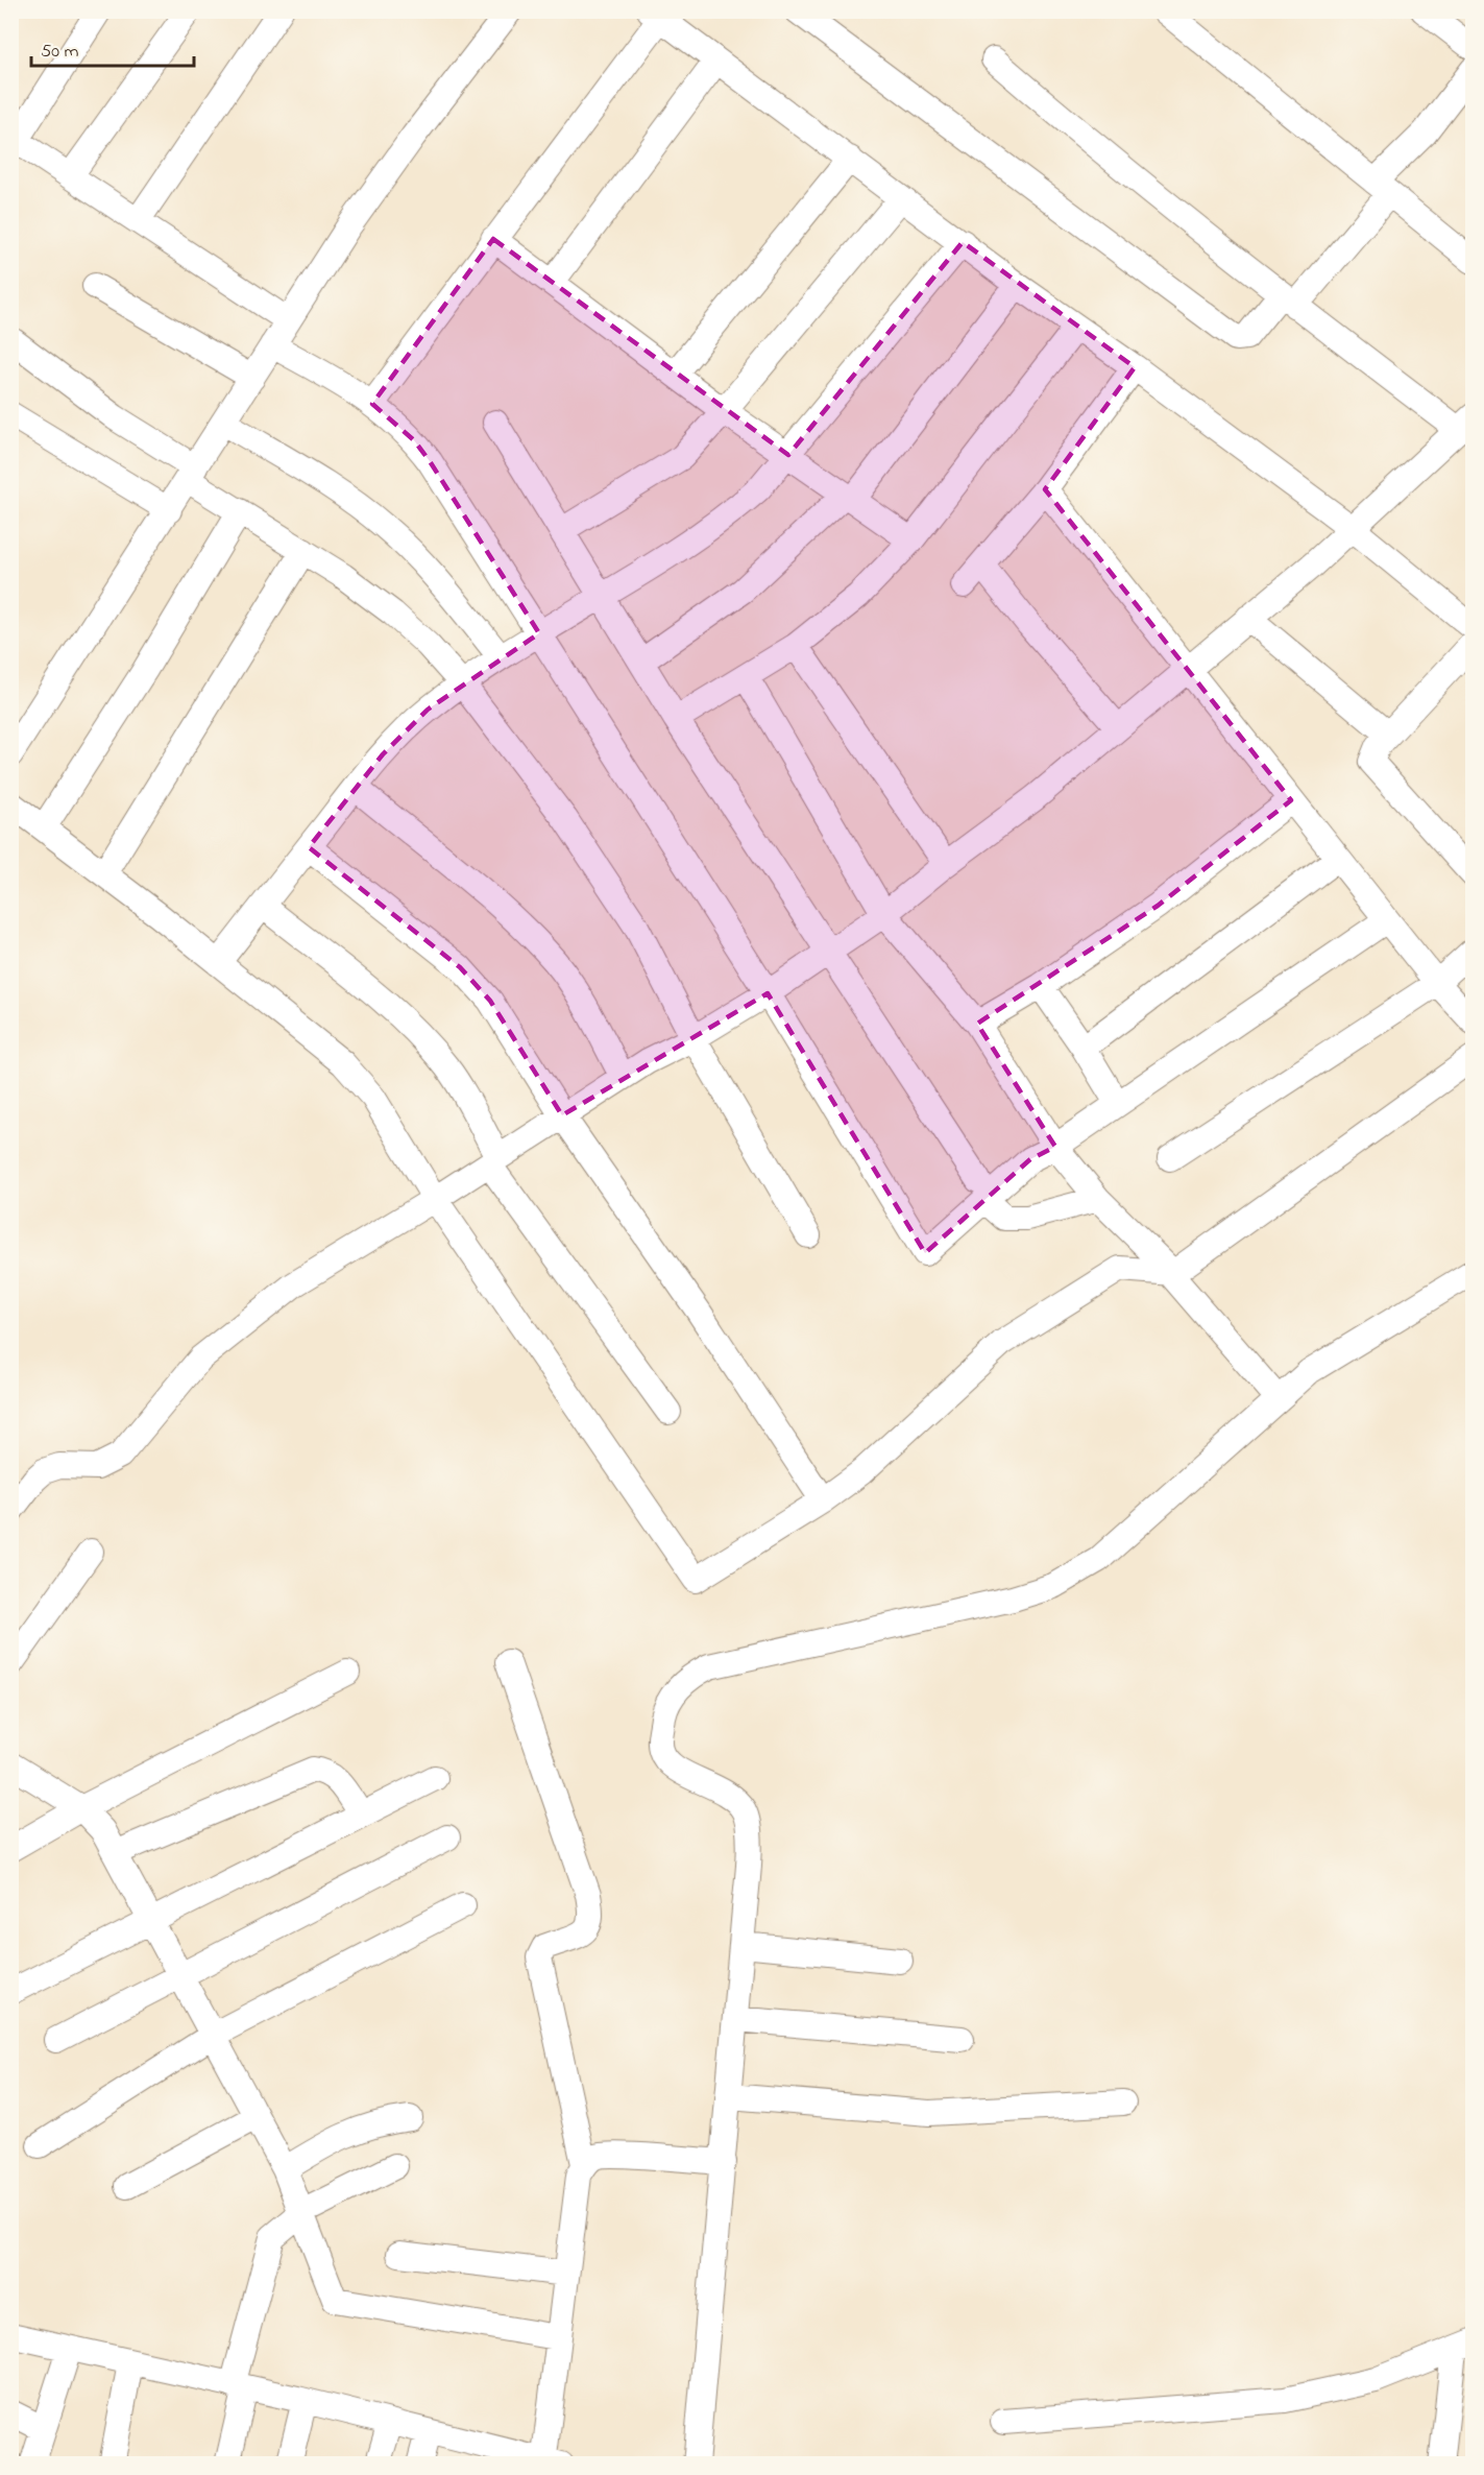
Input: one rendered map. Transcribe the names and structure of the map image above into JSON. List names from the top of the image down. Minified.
{"scale_bar":"50 m"}
